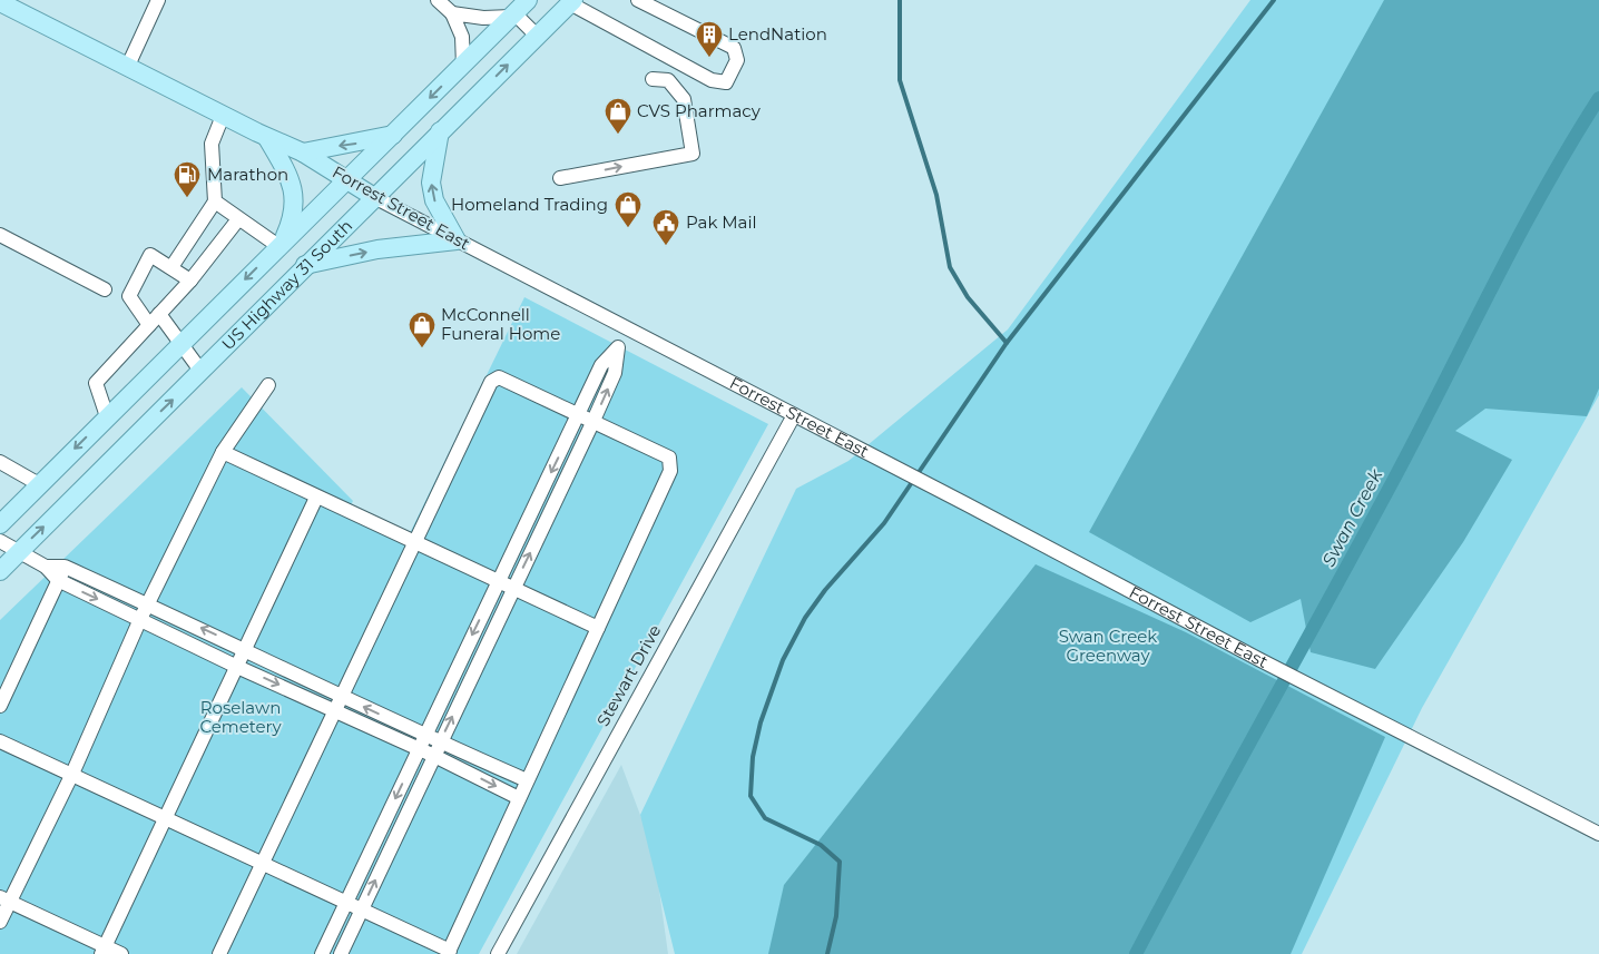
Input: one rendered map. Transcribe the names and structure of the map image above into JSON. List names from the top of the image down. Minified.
{"streets":{"main road":["Forrest Street East","US Highway 31 South"],"street":["Stewart Drive"]},"crossings":[["Forrest Street East","US Highway 31 South"],["Forrest Street East","Stewart Drive"]],"water":["Swan Creek"],"parks":["Swan Creek Greenway","Roselawn Cemetery"],"places":{"building":["LendNation"],"shop":["CVS Pharmacy","Homeland Trading","McConnell Funeral Home"],"fuel station":["Marathon"],"public building":["Pak Mail"]}}
